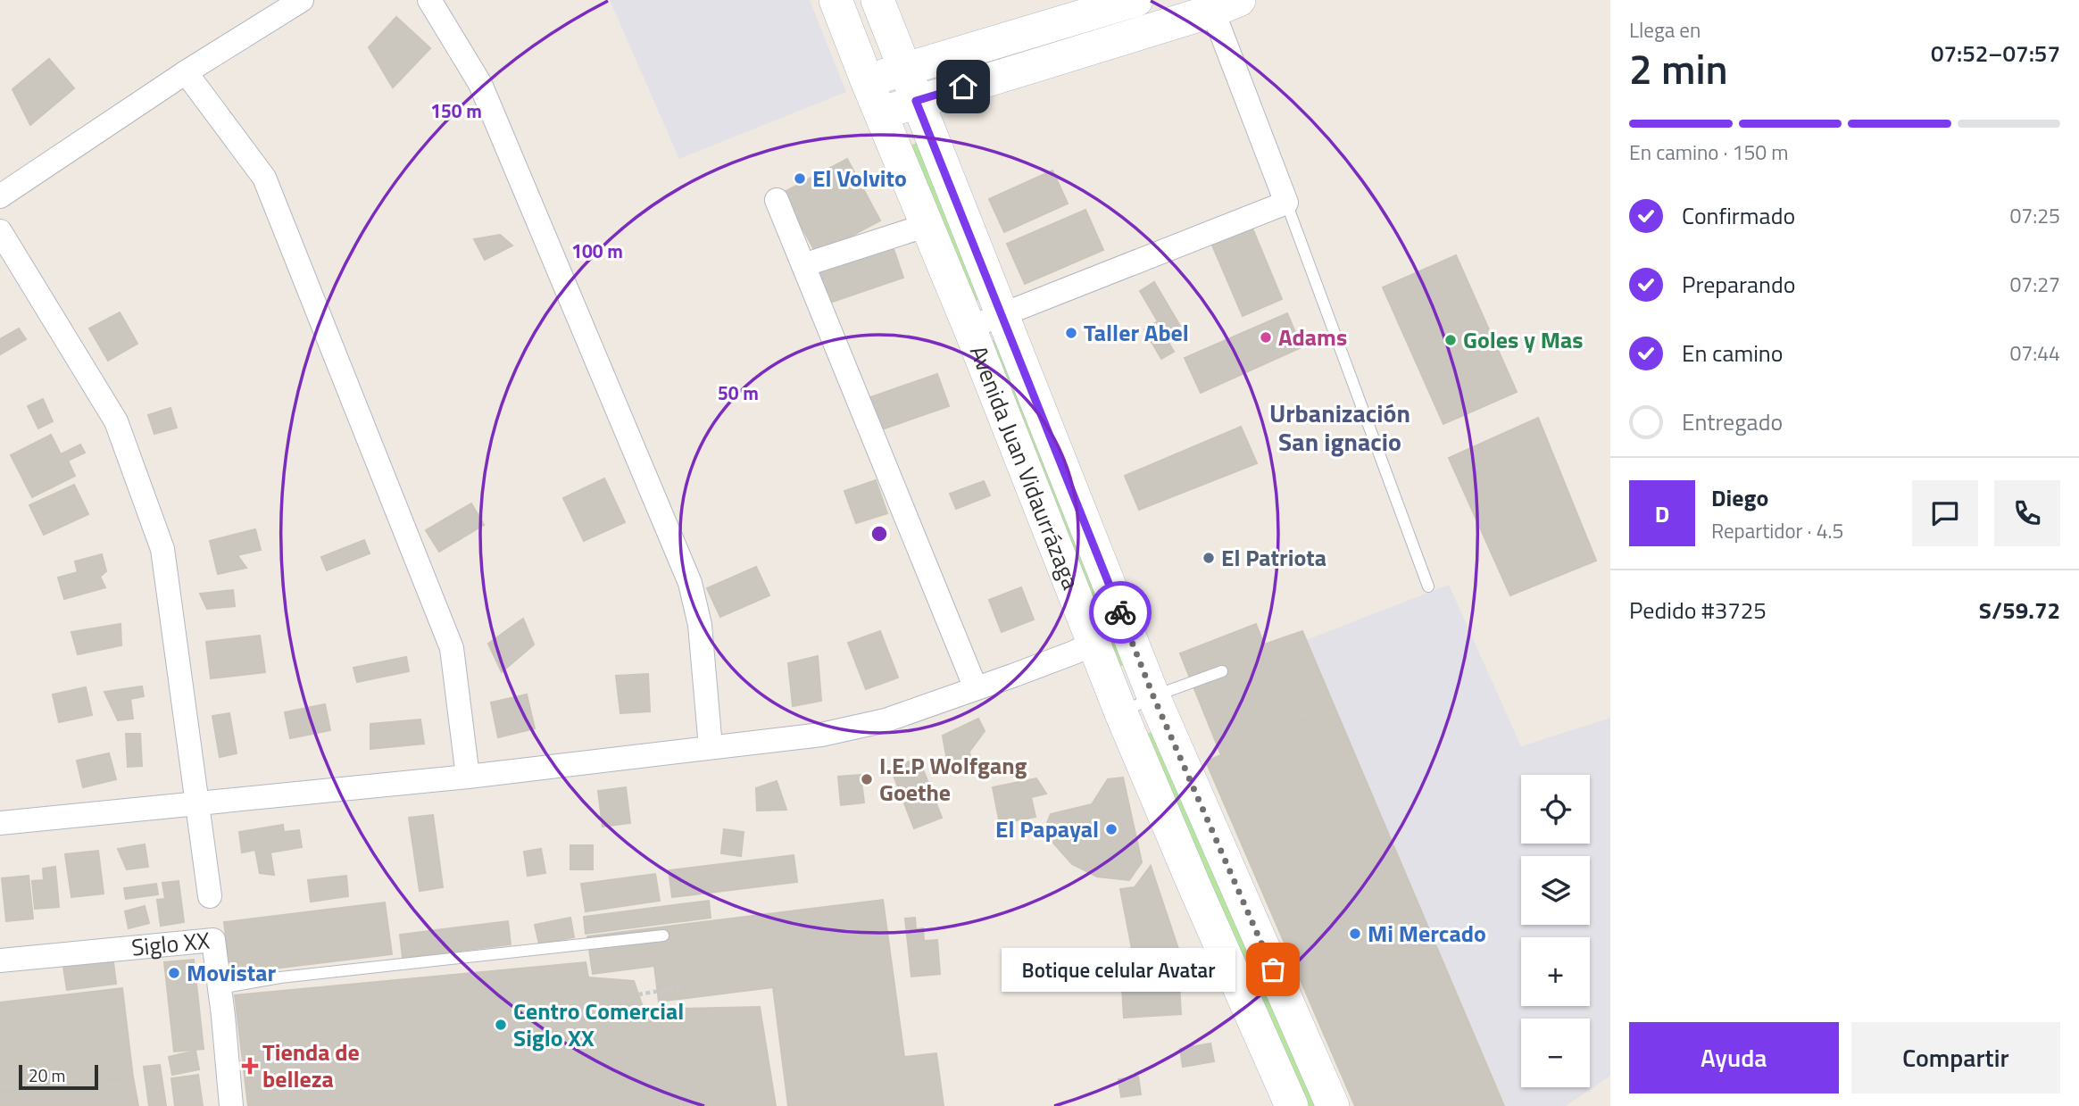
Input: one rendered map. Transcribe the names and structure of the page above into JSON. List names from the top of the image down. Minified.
{"streets":{"main road":["Avenida Juan Vidaurrázaga"],"street":["Siglo XX"]},"districts":["Urbanización San ignacio"],"places":{"other":["El Volvito","Taller Abel","Adams","Goles y Mas","El Patriota","I.E.P Wolfgang Goethe","El Papayal","Mi Mercado","Botique celular Avatar","Movistar","Centro Comercial Siglo XX"],"health":["Tienda de belleza"]},"scale_bar":"20 m","page":{"heading":["2 min","Llega en","07:52–07:57"],"panel":["Diego","Repartidor · 4.5","Pedido #3725","S/59.72"],"bar":"En camino · 150 m","list":[["Confirmado","07:25"],["Preparando","07:27"],["En camino","07:44"],"Entregado"],"round":"D","map_buttons":["+","−"],"bubble":"Botique celular Avatar","buttons":["Ayuda","Compartir"],"scale":"20 m"},"rings":["150 m","100 m","50 m"]}
